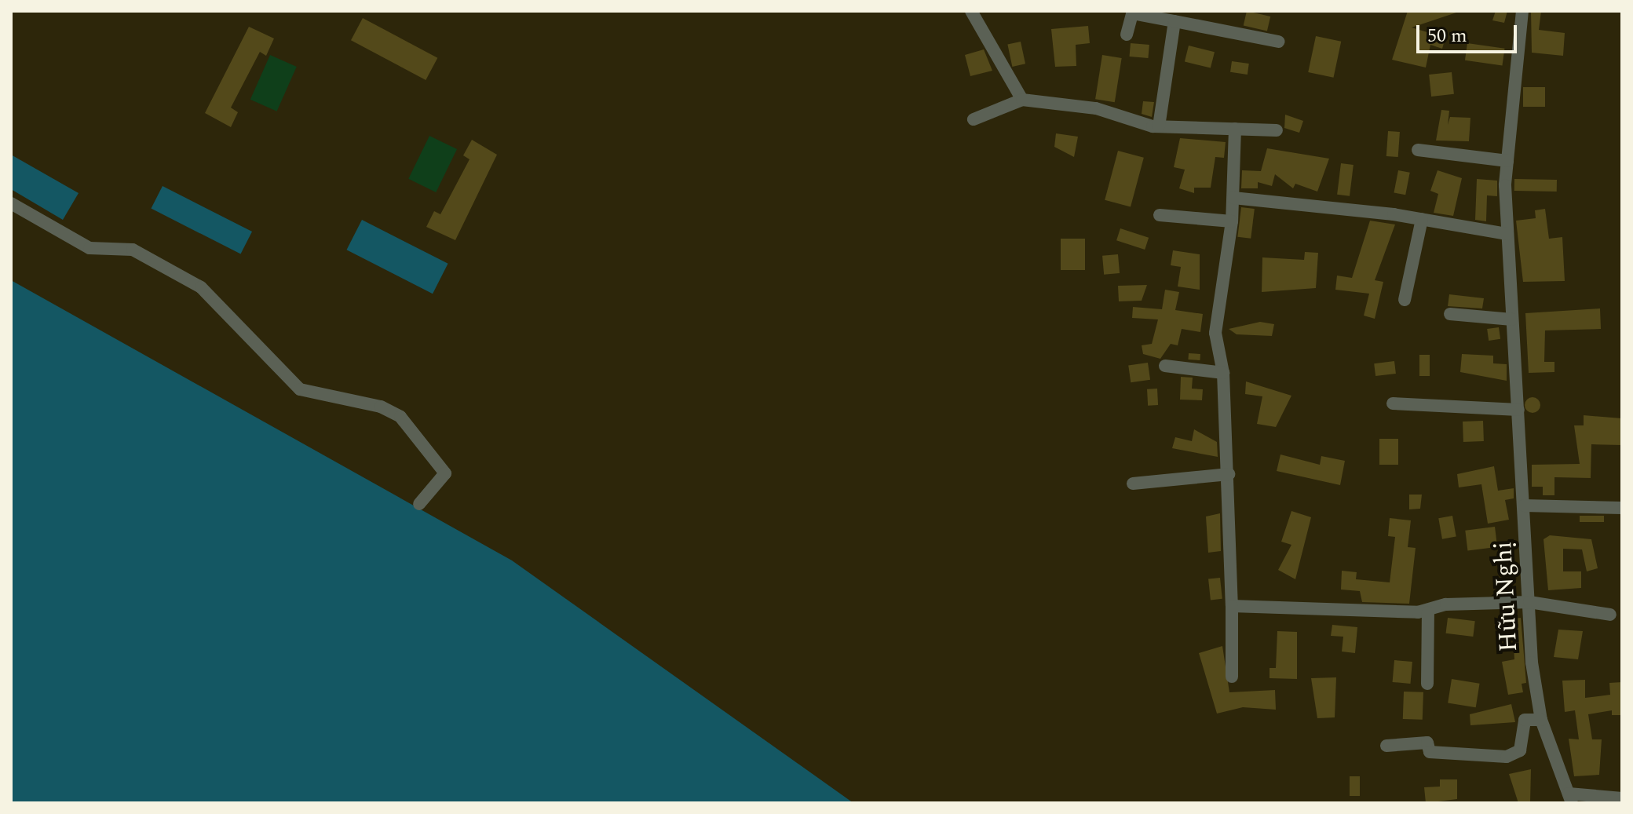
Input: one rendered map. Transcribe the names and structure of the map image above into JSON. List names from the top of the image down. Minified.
{"streets":{"street":["Hữu Nghị"]},"scale_bar":"50 m"}
